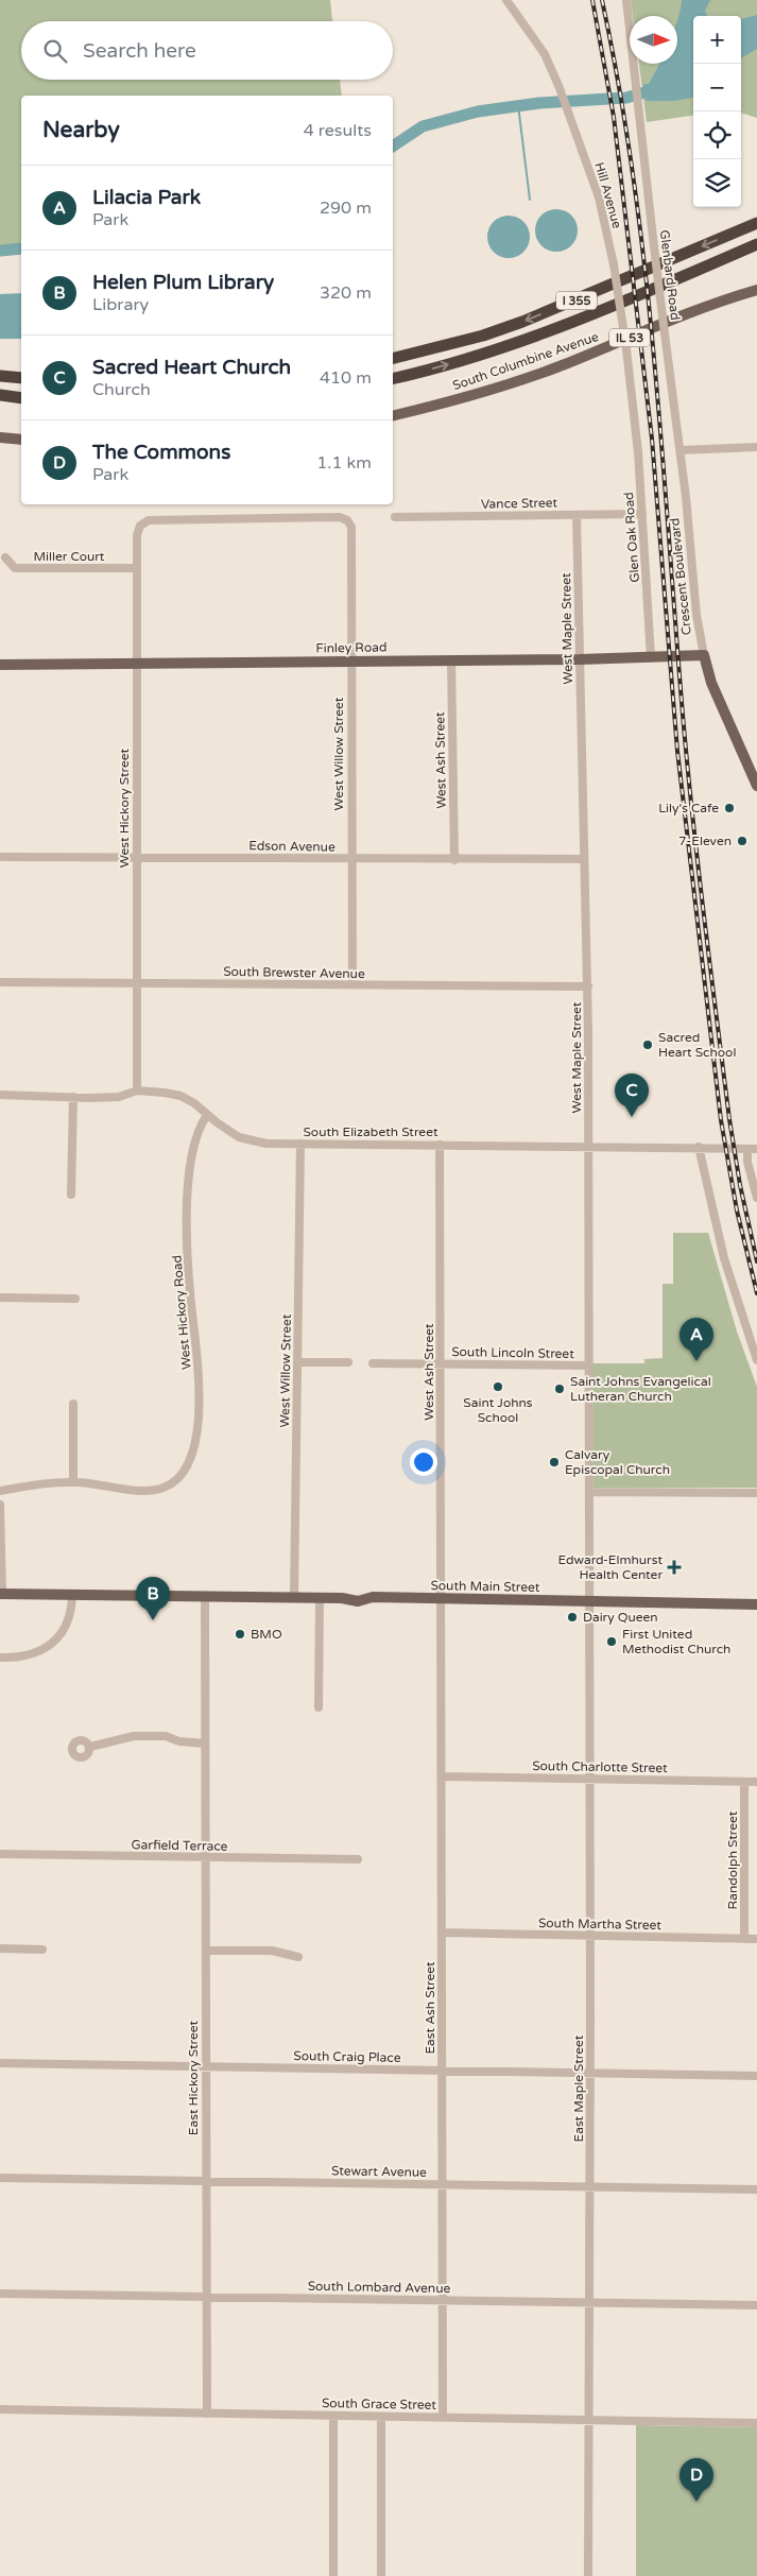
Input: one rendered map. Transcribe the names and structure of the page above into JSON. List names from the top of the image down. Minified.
{"streets":{"highway":["I 355"],"main road":["IL 53","South Columbine Avenue","Crescent Boulevard","Finley Road","South Main Street"],"street":["Hill Avenue","Glenbard Road","Vance Street","Glen Oak Road","Miller Court","West Maple Street","West Willow Street","West Ash Street","West Hickory Street","Edson Avenue","South Brewster Avenue","South Elizabeth Street","West Hickory Road","South Lincoln Street","South Charlotte Street","Garfield Terrace","Randolph Street","South Martha Street","East Ash Street","South Craig Place","East Hickory Street","East Maple Street","Stewart Avenue","South Lombard Avenue","South Grace Street"]},"crossings":[["Hill Avenue","Glen Oak Road"],["Glenbard Road","Crescent Boulevard"],["Vance Street","Glen Oak Road"],["Vance Street","West Maple Street"],["Glen Oak Road","Finley Road"],["Miller Court","West Hickory Street"],["Crescent Boulevard","Finley Road"],["West Maple Street","Finley Road"],["West Maple Street","Edson Avenue"],["West Maple Street","South Brewster Avenue"],["West Maple Street","South Elizabeth Street"],["West Maple Street","South Lincoln Street"],["West Maple Street","South Main Street"],["West Maple Street","East Maple Street"],["Finley Road","West Willow Street"],["Finley Road","West Ash Street"],["Finley Road","West Hickory Street"],["West Willow Street","West Hickory Street"],["West Willow Street","Edson Avenue"],["West Willow Street","South Brewster Avenue"],["West Willow Street","South Elizabeth Street"],["West Willow Street","South Main Street"],["West Ash Street","Edson Avenue"],["West Ash Street","South Elizabeth Street"],["West Ash Street","South Lincoln Street"],["West Ash Street","South Main Street"],["West Ash Street","East Ash Street"],["West Hickory Street","Edson Avenue"],["West Hickory Street","South Brewster Avenue"],["West Hickory Street","South Elizabeth Street"],["South Elizabeth Street","West Hickory Road"],["South Main Street","East Ash Street"],["South Main Street","East Hickory Street"],["South Main Street","East Maple Street"],["South Charlotte Street","Randolph Street"],["South Charlotte Street","East Ash Street"],["South Charlotte Street","East Maple Street"],["Garfield Terrace","East Hickory Street"],["Randolph Street","South Martha Street"],["South Martha Street","East Ash Street"],["South Martha Street","East Maple Street"],["East Ash Street","South Craig Place"],["East Ash Street","Stewart Avenue"],["East Ash Street","South Lombard Avenue"],["East Ash Street","South Grace Street"],["South Craig Place","East Hickory Street"],["South Craig Place","East Maple Street"],["East Hickory Street","Stewart Avenue"],["East Hickory Street","South Lombard Avenue"],["East Hickory Street","South Grace Street"],["East Maple Street","Stewart Avenue"],["East Maple Street","South Lombard Avenue"],["East Maple Street","South Grace Street"]],"places":{"other":["Lily's Cafe","7-Eleven","Sacred Heart School","Saint Johns School","Saint Johns Evangelical Lutheran Church","Calvary Episcopal Church","Dairy Queen","BMO","First United Methodist Church"],"health":["Edward-Elmhurst Health Center"]},"north":"right","page":{"map_buttons":["+","−"],"search":"Search here","heading":["Nearby","4 results"],"list":[{"mark":"A","name":"Lilacia Park","note":"Park","value":"290 m"},{"mark":"B","name":"Helen Plum Library","note":"Library","value":"320 m"},{"mark":"C","name":"Sacred Heart Church","note":"Church","value":"410 m"},{"mark":"D","name":"The Commons","note":"Park","value":"1.1 km"}],"pins":["C","A","B","D"]}}
